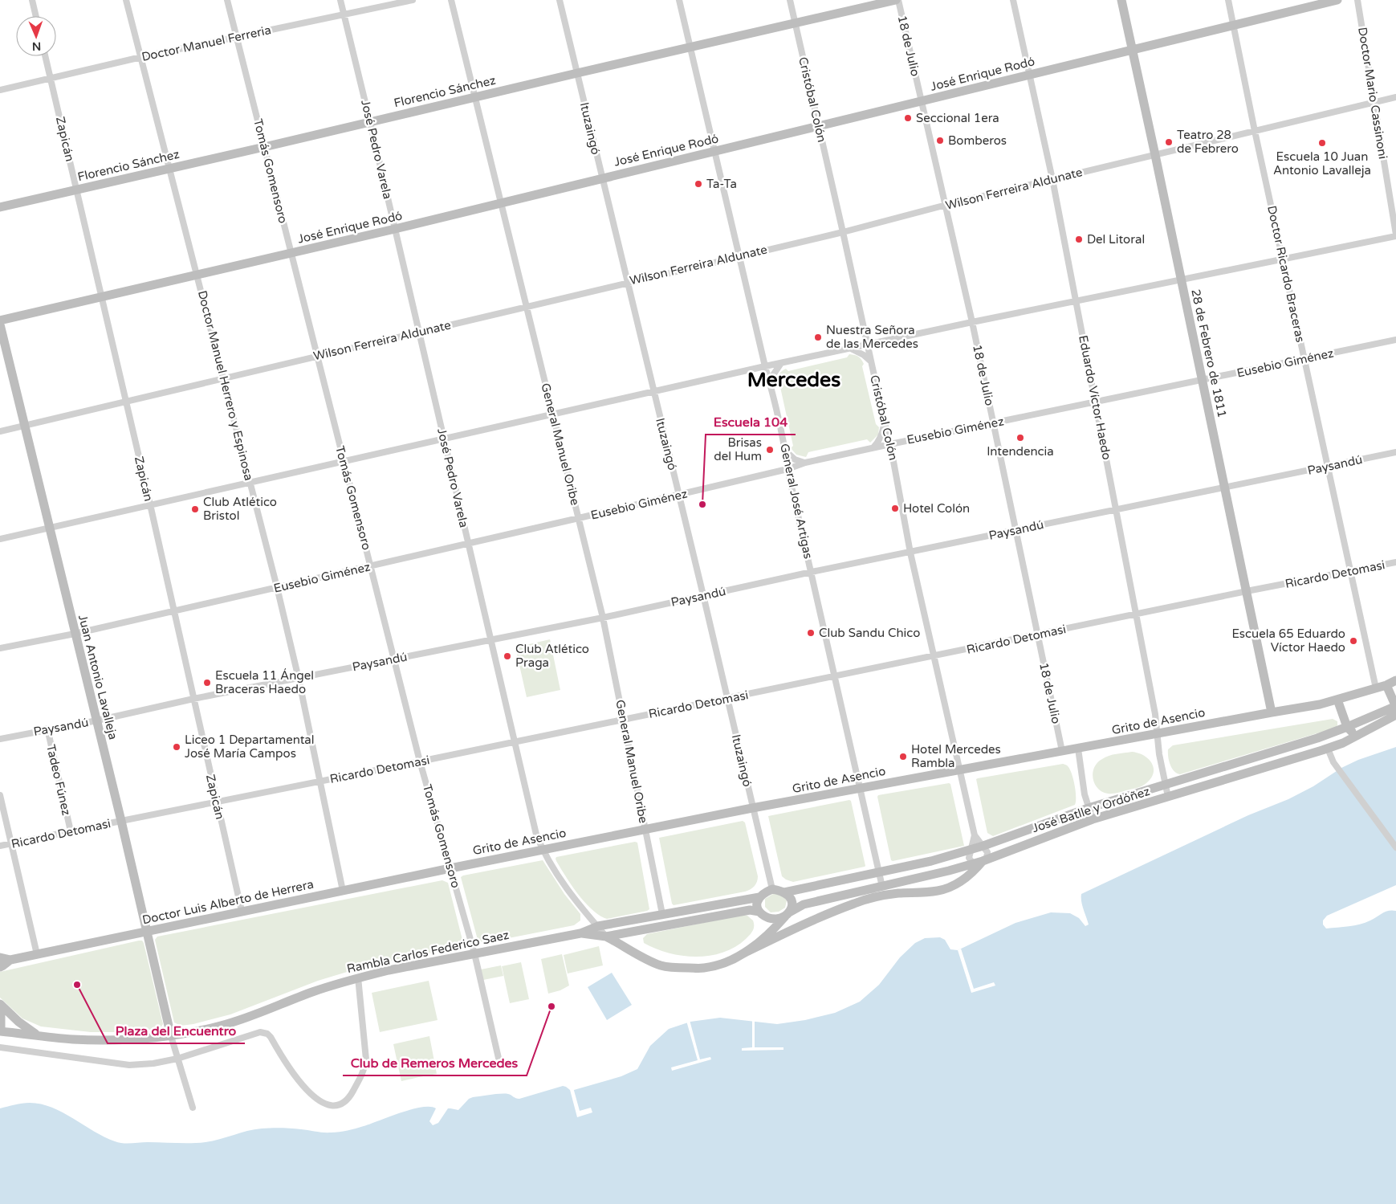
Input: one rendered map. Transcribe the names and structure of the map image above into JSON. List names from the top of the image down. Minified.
{"streets":{"street":["Doctor Manuel Ferreria","18 de Julio","José Enrique Rodó","Florencio Sánchez","Doctor Mario Cassinoni","Cristóbal Colón","Ituzaingó","Zapicán","José Pedro Varela","Tomás Gomensoro","Wilson Ferreira Aldunate","Doctor Ricardo Braceras","28 de Febrero de 1811","Eusebio Giménez","Doctor Manuel Herrero y Espinosa","Eduardo Víctor Haedo","General Manuel Oribe","Paysandú","General José Artigas","Ricardo Detomasi","Juan Antonio Lavalleja","Grito de Asencio","Tadeo Fúnez","José Batlle y Ordóñez","Doctor Luis Alberto de Herrera","Rambla Carlos Federico Saez"]},"crossings":[["Doctor Manuel Ferreria","Zapicán"],["Doctor Manuel Ferreria","José Pedro Varela"],["Doctor Manuel Ferreria","Tomás Gomensoro"],["Doctor Manuel Ferreria","Doctor Manuel Herrero y Espinosa"],["18 de Julio","José Enrique Rodó"],["18 de Julio","Florencio Sánchez"],["18 de Julio","Wilson Ferreira Aldunate"],["18 de Julio","Eusebio Giménez"],["18 de Julio","Paysandú"],["18 de Julio","Ricardo Detomasi"],["18 de Julio","Grito de Asencio"],["José Enrique Rodó","Cristóbal Colón"],["José Enrique Rodó","Ituzaingó"],["José Enrique Rodó","Zapicán"],["José Enrique Rodó","José Pedro Varela"],["José Enrique Rodó","Tomás Gomensoro"],["José Enrique Rodó","Doctor Ricardo Braceras"],["José Enrique Rodó","28 de Febrero de 1811"],["José Enrique Rodó","Doctor Manuel Herrero y Espinosa"],["José Enrique Rodó","Eduardo Víctor Haedo"],["José Enrique Rodó","General Manuel Oribe"],["José Enrique Rodó","General José Artigas"],["Florencio Sánchez","Cristóbal Colón"],["Florencio Sánchez","Ituzaingó"],["Florencio Sánchez","Zapicán"],["Florencio Sánchez","José Pedro Varela"],["Florencio Sánchez","Tomás Gomensoro"],["Florencio Sánchez","Doctor Manuel Herrero y Espinosa"],["Florencio Sánchez","General Manuel Oribe"],["Florencio Sánchez","General José Artigas"],["Doctor Mario Cassinoni","Wilson Ferreira Aldunate"],["Cristóbal Colón","Wilson Ferreira Aldunate"],["Cristóbal Colón","Eusebio Giménez"],["Cristóbal Colón","Paysandú"],["Cristóbal Colón","General José Artigas"],["Cristóbal Colón","Ricardo Detomasi"],["Cristóbal Colón","Grito de Asencio"],["Ituzaingó","Wilson Ferreira Aldunate"],["Ituzaingó","Eusebio Giménez"],["Ituzaingó","Paysandú"],["Ituzaingó","Ricardo Detomasi"],["Ituzaingó","Grito de Asencio"],["Ituzaingó","José Batlle y Ordóñez"],["Ituzaingó","Rambla Carlos Federico Saez"],["Zapicán","Wilson Ferreira Aldunate"],["Zapicán","Eusebio Giménez"],["Zapicán","Paysandú"],["Zapicán","Ricardo Detomasi"],["Zapicán","Doctor Luis Alberto de Herrera"],["José Pedro Varela","Wilson Ferreira Aldunate"],["José Pedro Varela","Eusebio Giménez"],["José Pedro Varela","Paysandú"],["José Pedro Varela","Ricardo Detomasi"],["José Pedro Varela","Grito de Asencio"],["José Pedro Varela","Rambla Carlos Federico Saez"],["Tomás Gomensoro","Wilson Ferreira Aldunate"],["Tomás Gomensoro","Eusebio Giménez"],["Tomás Gomensoro","Paysandú"],["Tomás Gomensoro","Ricardo Detomasi"],["Tomás Gomensoro","Grito de Asencio"],["Tomás Gomensoro","Doctor Luis Alberto de Herrera"],["Tomás Gomensoro","Rambla Carlos Federico Saez"],["Wilson Ferreira Aldunate","Doctor Ricardo Braceras"],["Wilson Ferreira Aldunate","28 de Febrero de 1811"],["Wilson Ferreira Aldunate","Doctor Manuel Herrero y Espinosa"],["Wilson Ferreira Aldunate","Eduardo Víctor Haedo"],["Wilson Ferreira Aldunate","General Manuel Oribe"],["Wilson Ferreira Aldunate","General José Artigas"],["Wilson Ferreira Aldunate","Juan Antonio Lavalleja"],["Doctor Ricardo Braceras","Eusebio Giménez"],["Doctor Ricardo Braceras","Paysandú"],["Doctor Ricardo Braceras","Ricardo Detomasi"],["Doctor Ricardo Braceras","Grito de Asencio"],["28 de Febrero de 1811","Eusebio Giménez"],["28 de Febrero de 1811","Paysandú"],["28 de Febrero de 1811","Ricardo Detomasi"],["28 de Febrero de 1811","Grito de Asencio"],["Eusebio Giménez","Doctor Manuel Herrero y Espinosa"],["Eusebio Giménez","Eduardo Víctor Haedo"],["Eusebio Giménez","General Manuel Oribe"],["Eusebio Giménez","General José Artigas"],["Eusebio Giménez","Juan Antonio Lavalleja"],["Doctor Manuel Herrero y Espinosa","Paysandú"],["Doctor Manuel Herrero y Espinosa","Ricardo Detomasi"],["Doctor Manuel Herrero y Espinosa","Doctor Luis Alberto de Herrera"],["Eduardo Víctor Haedo","Paysandú"],["Eduardo Víctor Haedo","Ricardo Detomasi"],["Eduardo Víctor Haedo","Grito de Asencio"],["Eduardo Víctor Haedo","José Batlle y Ordóñez"],["General Manuel Oribe","Paysandú"],["General Manuel Oribe","Ricardo Detomasi"],["General Manuel Oribe","Grito de Asencio"],["General Manuel Oribe","Rambla Carlos Federico Saez"],["Paysandú","General José Artigas"],["Paysandú","Juan Antonio Lavalleja"],["Paysandú","Tadeo Fúnez"],["General José Artigas","Ricardo Detomasi"],["General José Artigas","Grito de Asencio"],["General José Artigas","José Batlle y Ordóñez"],["Ricardo Detomasi","Juan Antonio Lavalleja"],["Ricardo Detomasi","Tadeo Fúnez"],["Juan Antonio Lavalleja","Doctor Luis Alberto de Herrera"],["Juan Antonio Lavalleja","Rambla Carlos Federico Saez"],["Grito de Asencio","Doctor Luis Alberto de Herrera"],["José Batlle y Ordóñez","Rambla Carlos Federico Saez"]],"districts":["Mercedes"],"places":["Seccional 1era","Bomberos","Teatro 28 de Febrero","Escuela 10 Juan Antonio Lavalleja","Ta-Ta","Del Litoral","Nuestra Señora de las Mercedes","Intendencia","Brisas del Hum","Escuela 104","Hotel Colón","Club Atlético Bristol","Club Sandu Chico","Escuela 65 Eduardo Víctor Haedo","Club Atlético Praga","Escuela 11 Ángel Braceras Haedo","Liceo 1 Departamental José María Campos","Hotel Mercedes Rambla","Plaza del Encuentro","Club de Remeros Mercedes"],"north":"bottom"}
